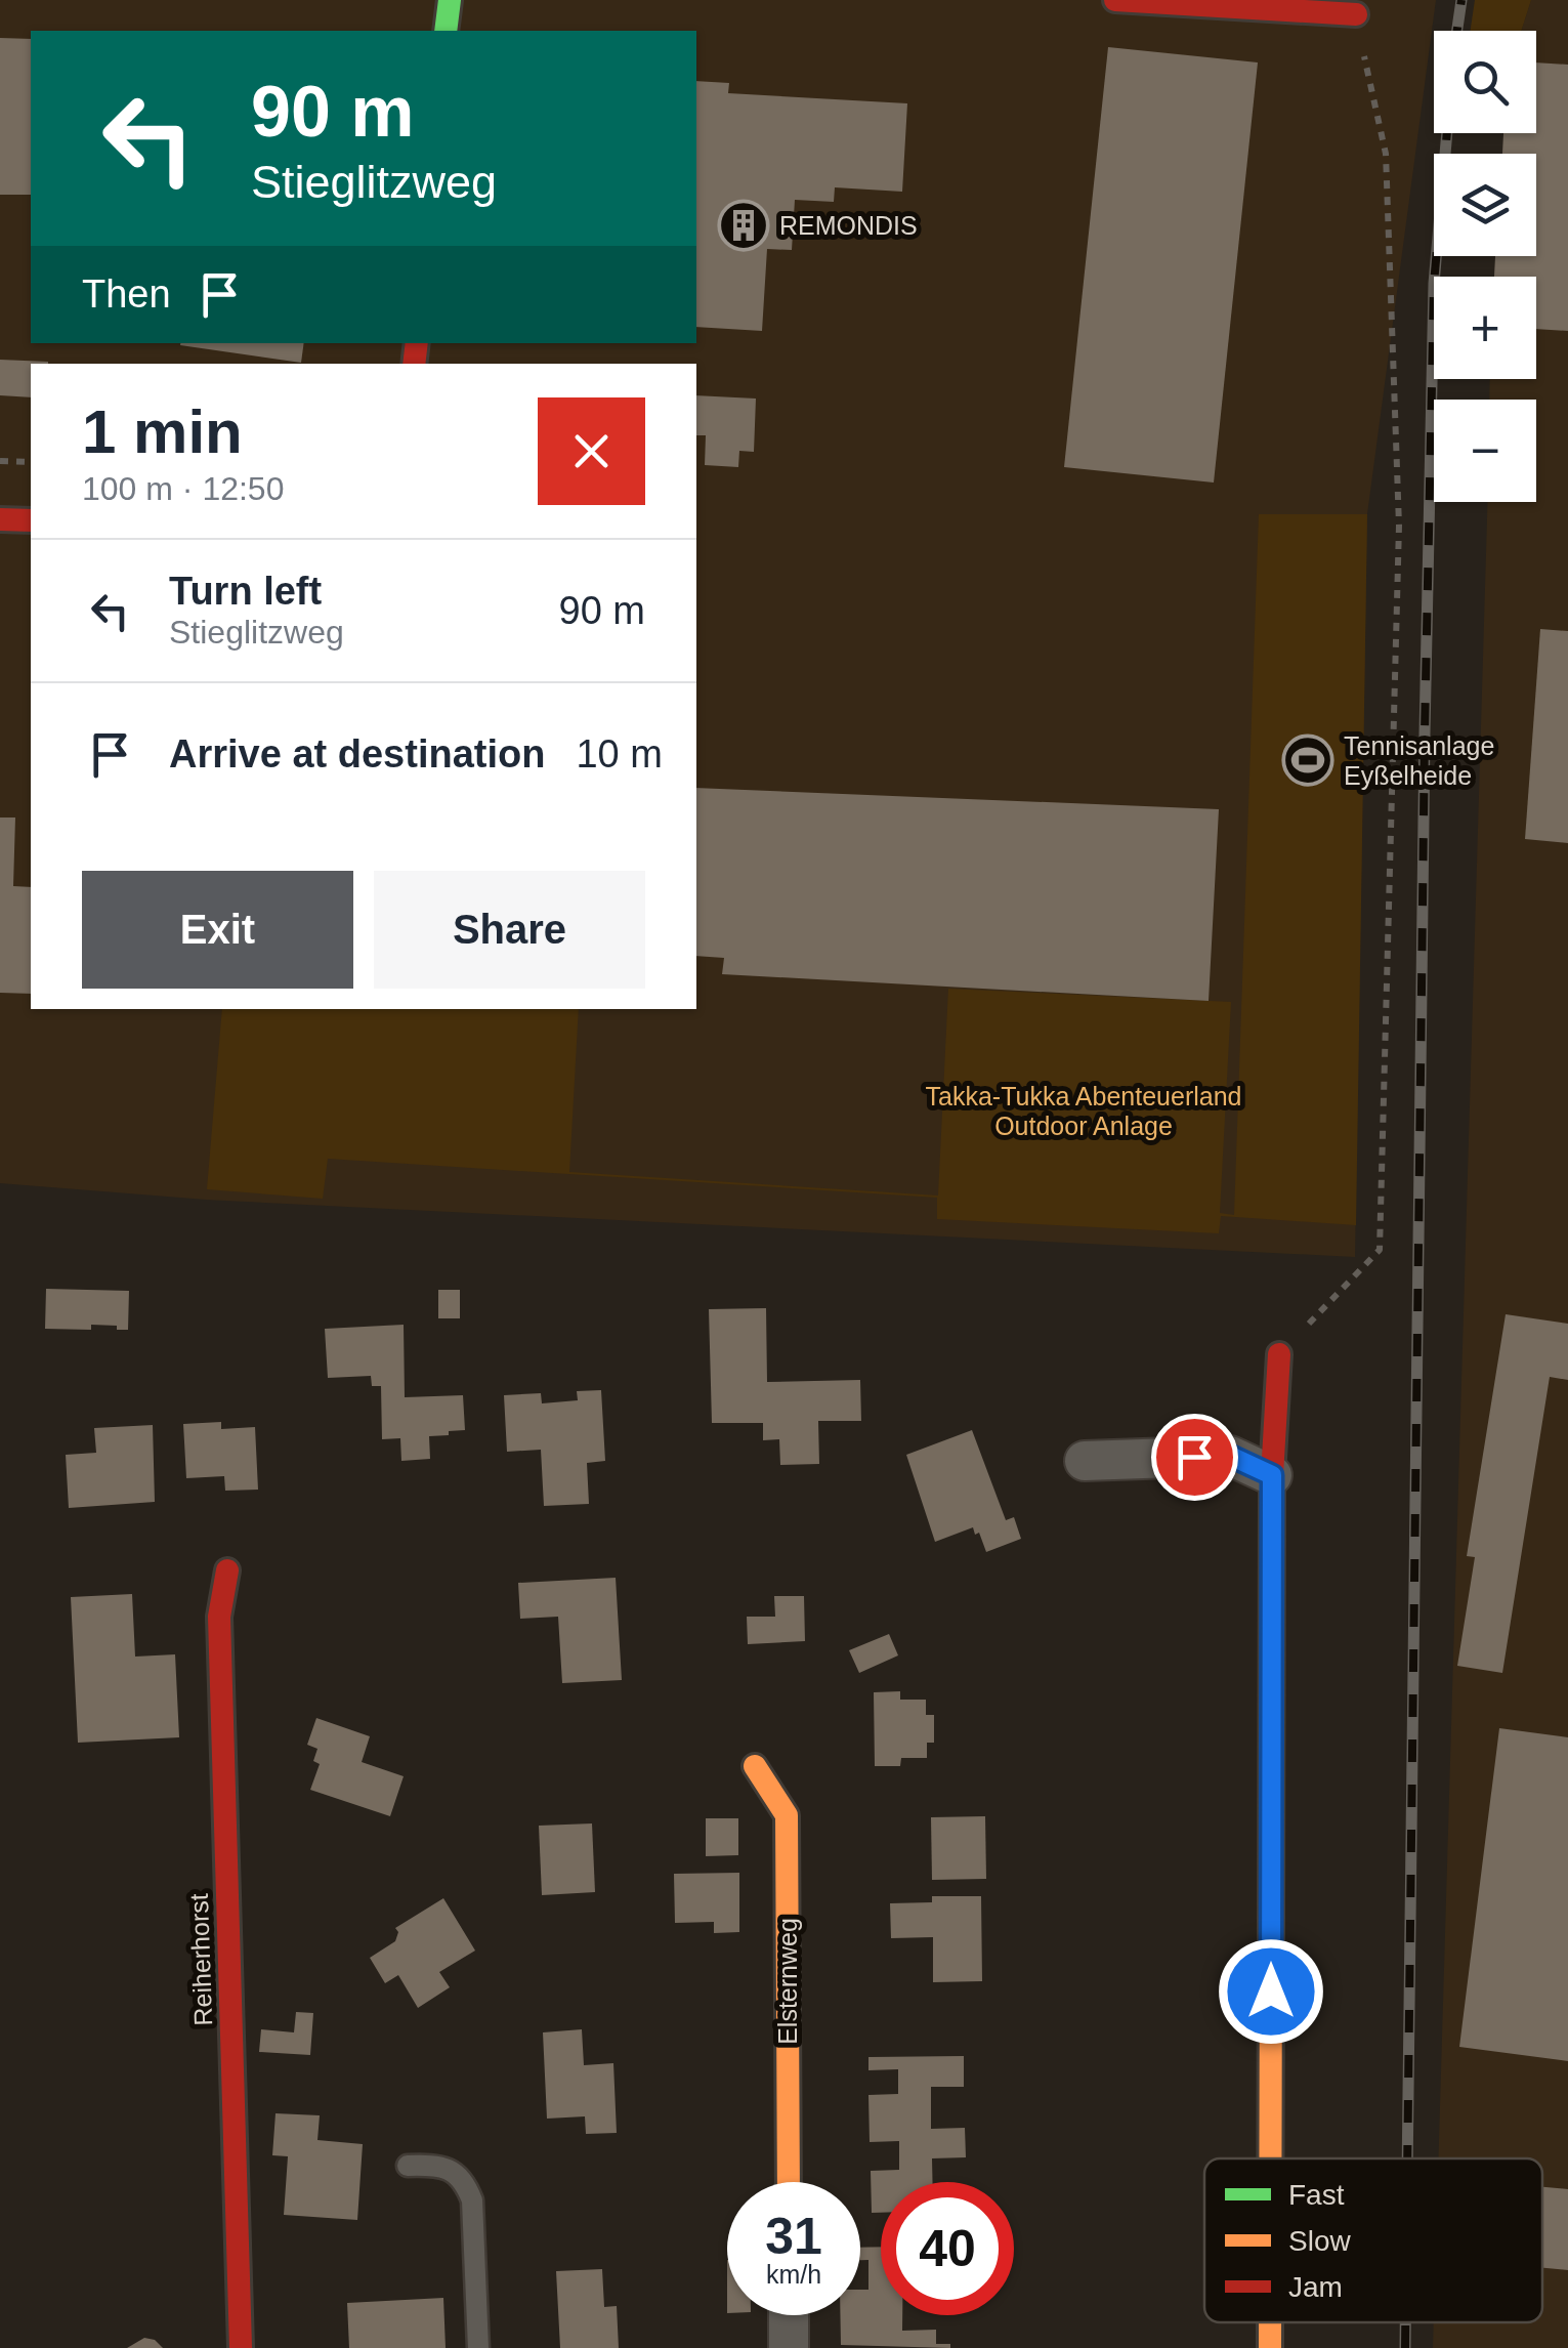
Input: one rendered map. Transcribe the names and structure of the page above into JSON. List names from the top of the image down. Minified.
{"streets":{"street":["Reiherhorst","Elsternweg"]},"parks":["Takka-Tukka Abenteuerland Outdoor Anlage"],"places":{"building":["REMONDIS"],"sports":["Tennisanlage Eyßelheide"]},"legend":["Fast","Slow","Jam"],"page":{"map_buttons":["+","−"],"turn":["90 m","Stieglitzweg"],"then":"Then","heading":["1 min","100 m · 12:50"],"list":[{"name":"Turn left","note":"Stieglitzweg","value":"90 m"},{"name":"Arrive at destination","value":"10 m"}],"buttons":["Exit","Share"],"speed":"31 km/h","limit":"40"}}
